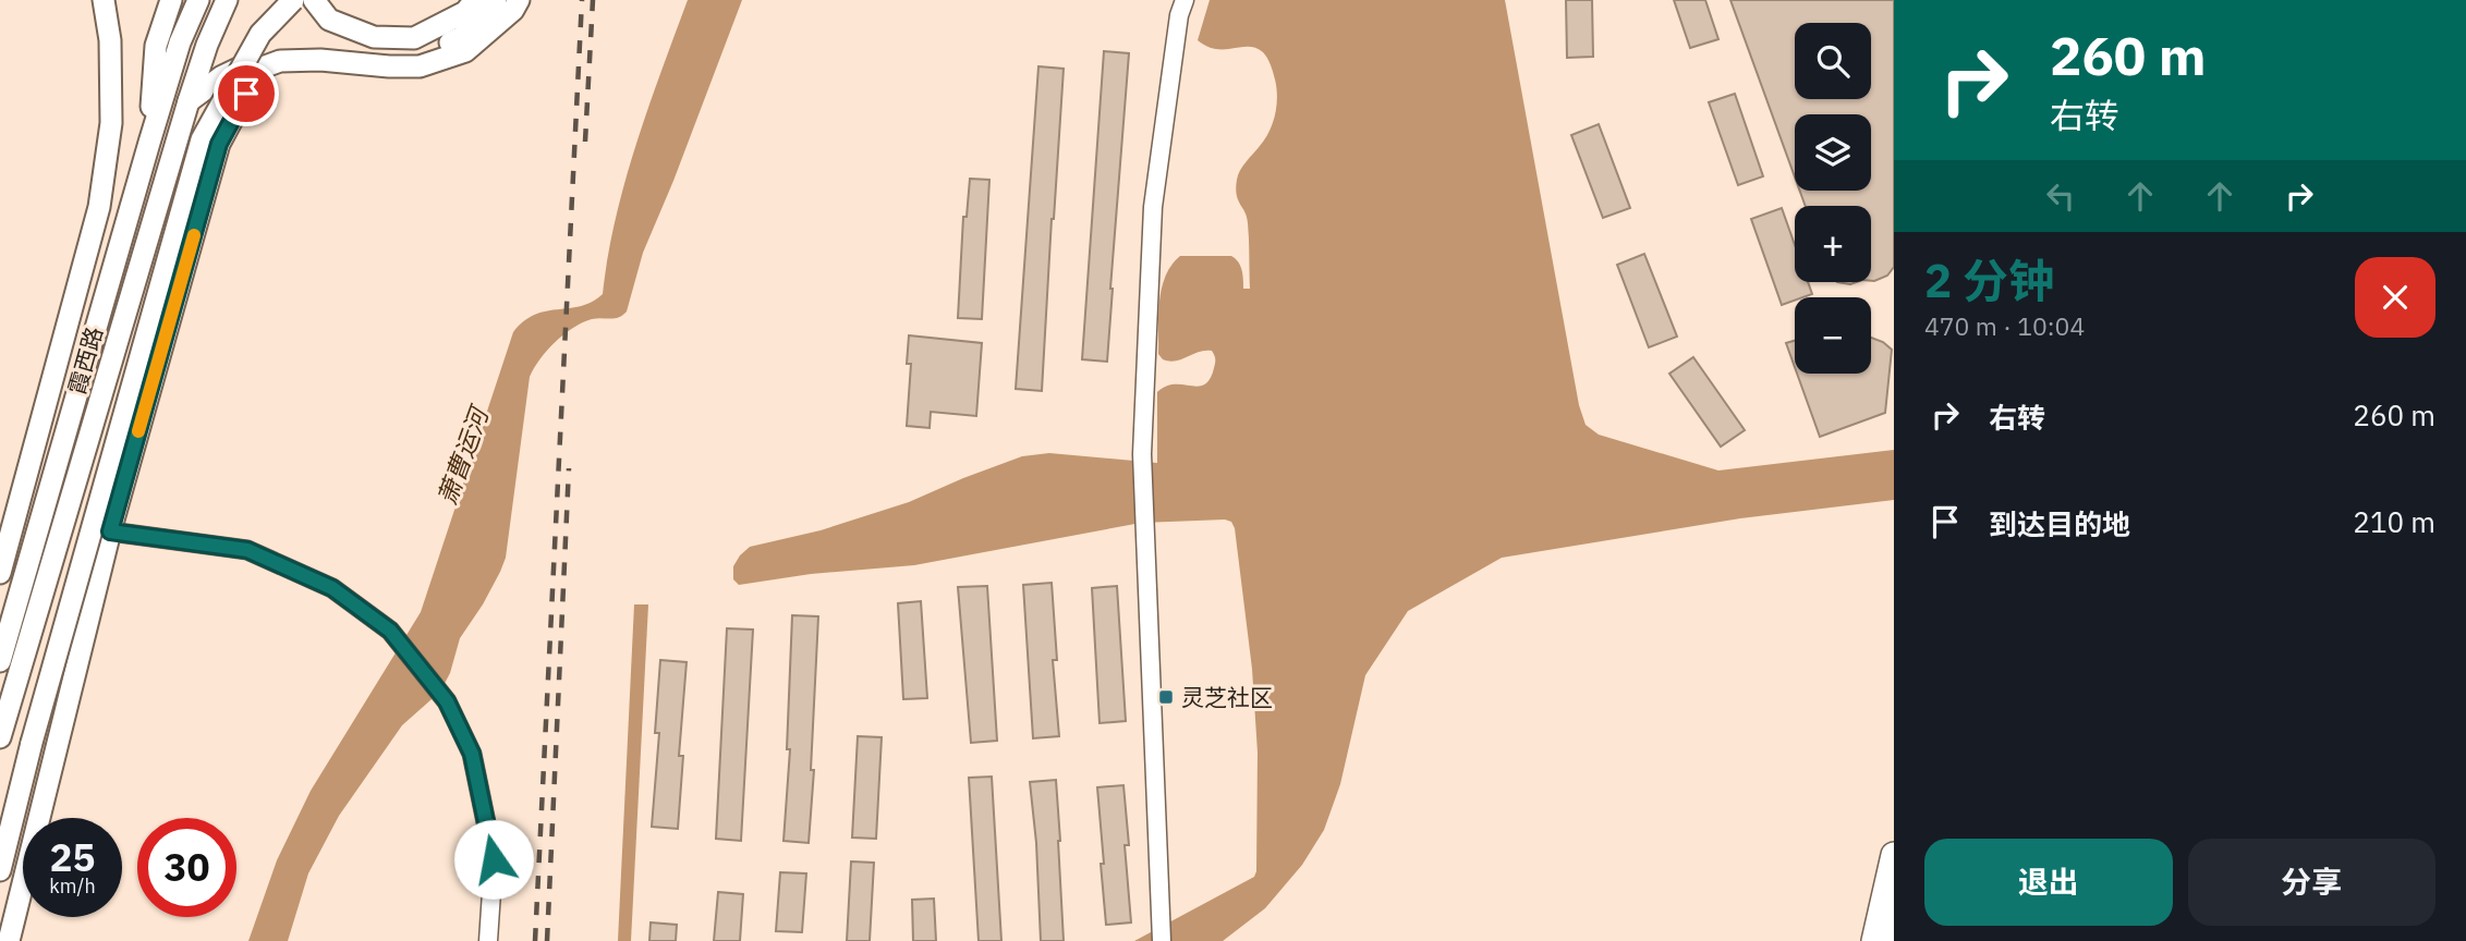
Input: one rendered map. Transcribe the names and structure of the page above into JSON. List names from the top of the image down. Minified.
{"streets":{"main road":["霞西路"]},"water":["萧曹运河"],"places":{"transit":["灵芝社区"]},"page":{"turn":["260 m","右转"],"map_buttons":["+","−"],"heading":["2 分钟","470 m · 10:04"],"list":[{"name":"右转","value":"260 m"},{"name":"到达目的地","value":"210 m"}],"speed":"25 km/h","limit":"30","buttons":["退出","分享"]}}
